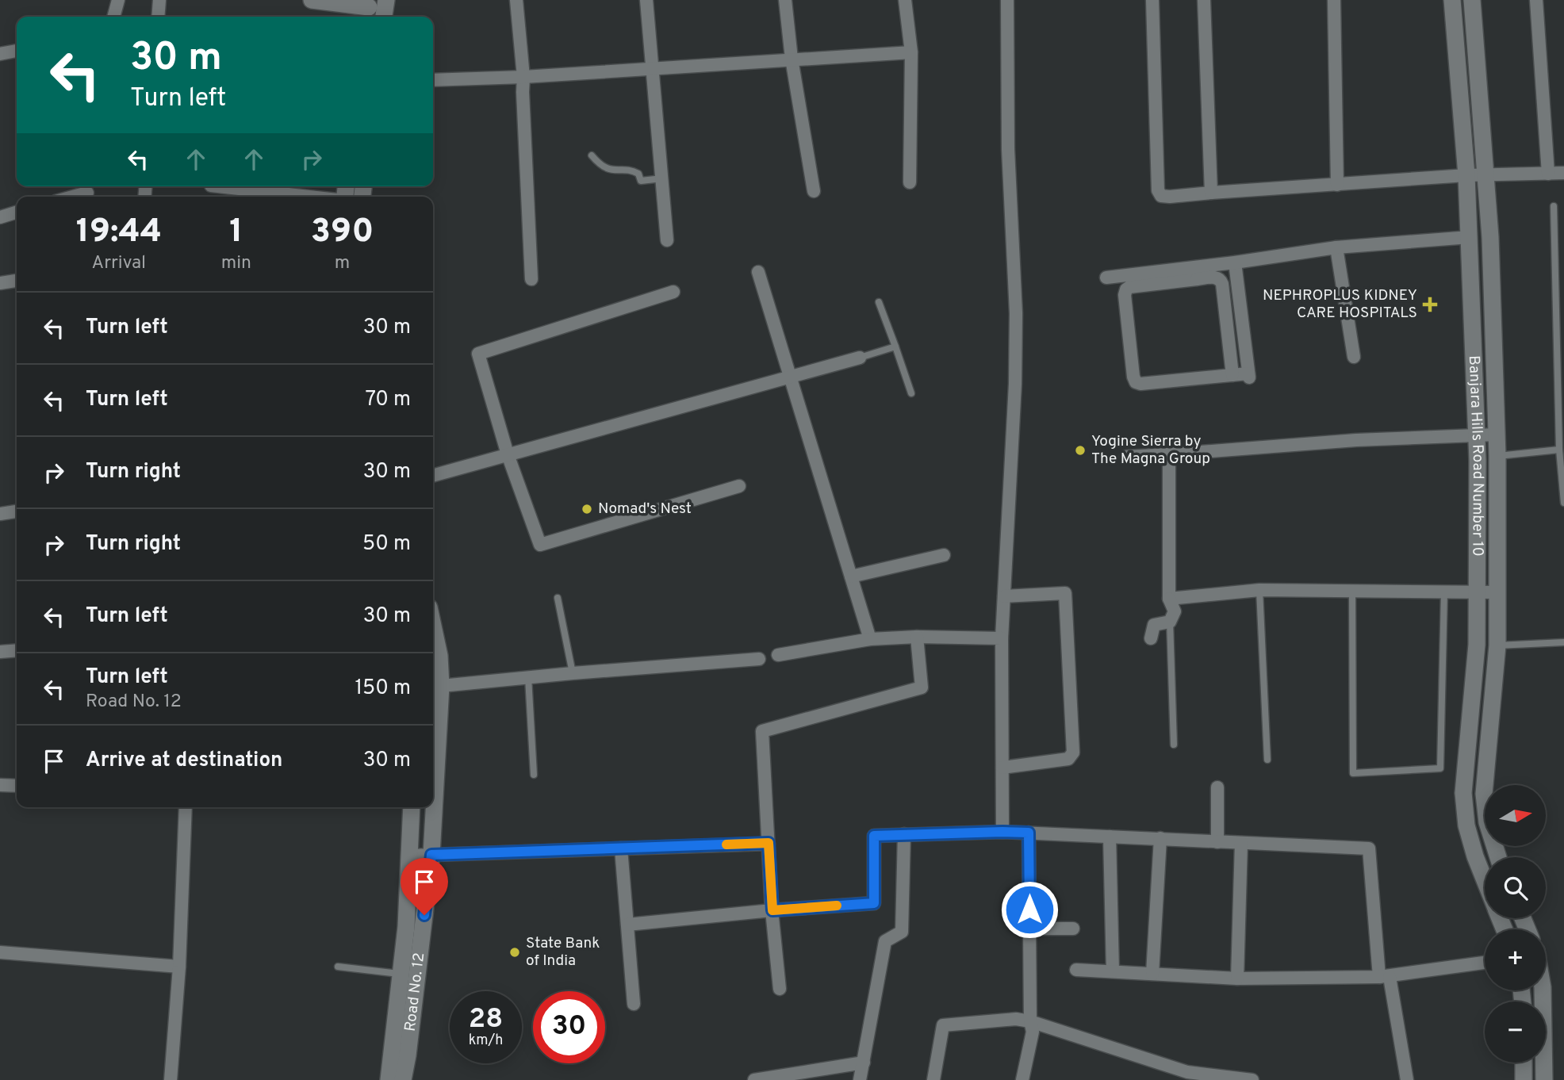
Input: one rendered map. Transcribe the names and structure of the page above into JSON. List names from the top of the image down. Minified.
{"streets":{"main road":["Banjara Hills Road Number 10","Road No. 12"]},"places":{"health":["NEPHROPLUS KIDNEY CARE HOSPITALS"],"other":["Yogine Sierra by The Magna Group","Nomad's Nest","State Bank of India"]},"north":"right","page":{"turn":["30 m","Turn left"],"eta":["19:44","Arrival","1","min","390","m"],"list":[{"name":"Turn left","value":"30 m"},{"name":"Turn left","value":"70 m"},{"name":"Turn right","value":"30 m"},{"name":"Turn right","value":"50 m"},{"name":"Turn left","value":"30 m"},{"name":"Turn left","note":"Road No. 12","value":"150 m"},{"name":"Arrive at destination","value":"30 m"}],"map_buttons":["+","−"],"speed":"28 km/h","limit":"30"}}
